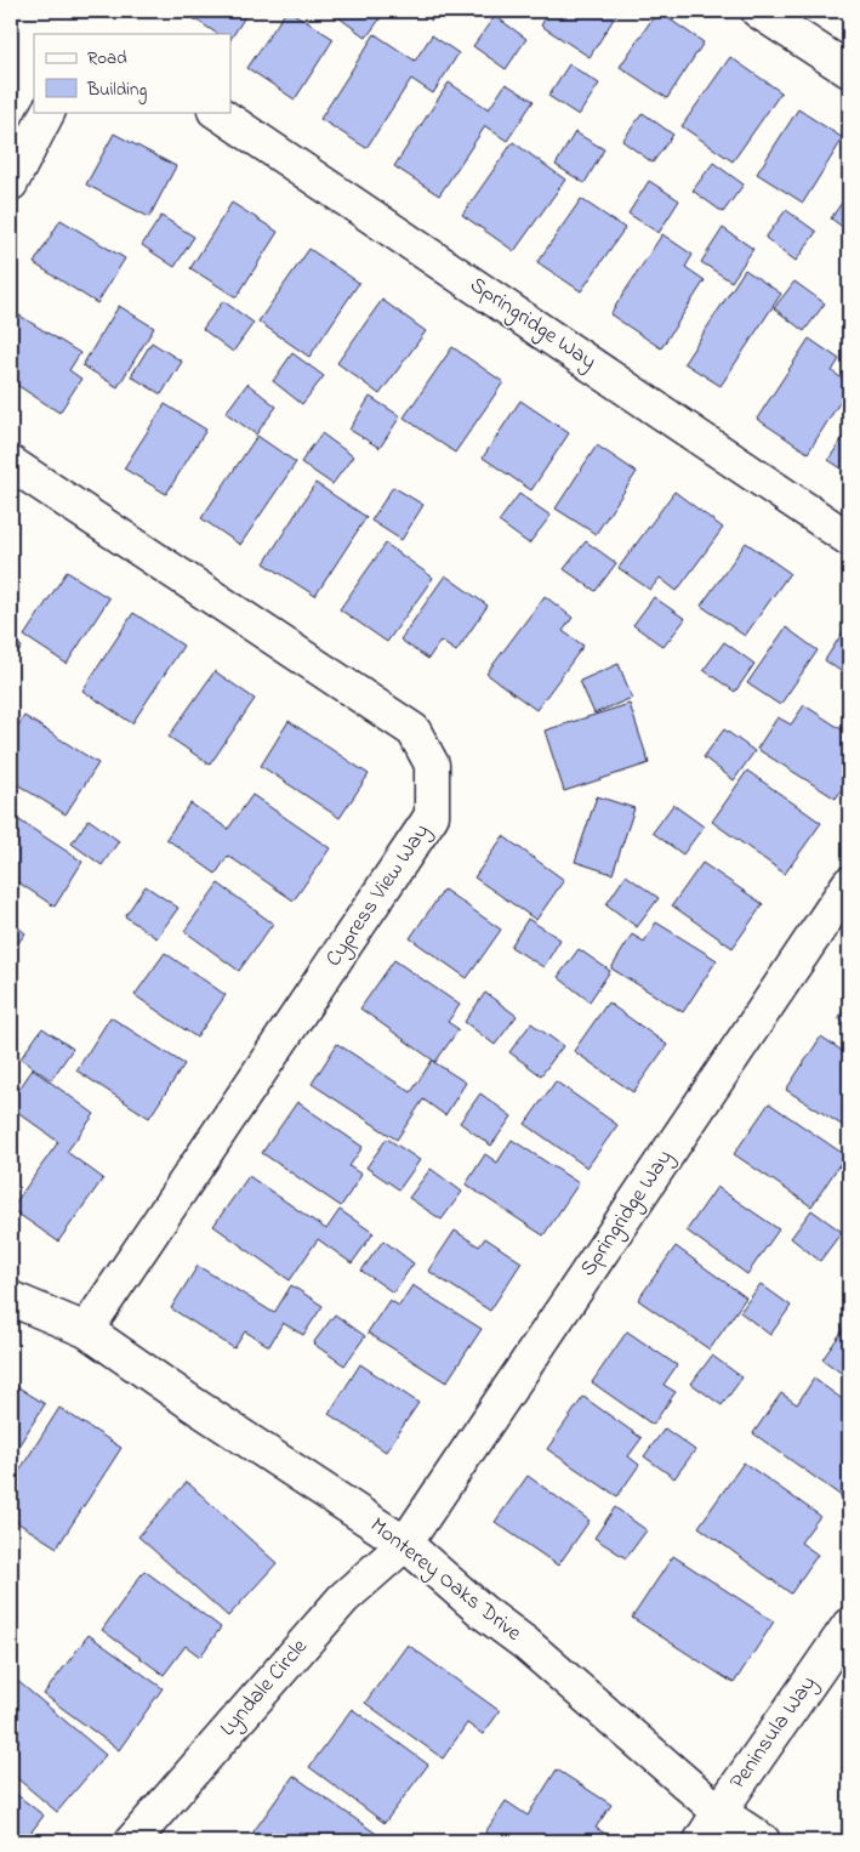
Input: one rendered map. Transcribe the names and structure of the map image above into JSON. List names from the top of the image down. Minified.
{"streets":{"street":["Springridge Way","Cypress View Way","Monterey Oaks Drive","Lyndale Circle","Peninsula Way"]},"crossings":[["Springridge Way","Monterey Oaks Drive"],["Springridge Way","Lyndale Circle"],["Cypress View Way","Monterey Oaks Drive"],["Monterey Oaks Drive","Lyndale Circle"],["Monterey Oaks Drive","Peninsula Way"]],"legend":["Road","Building"]}
